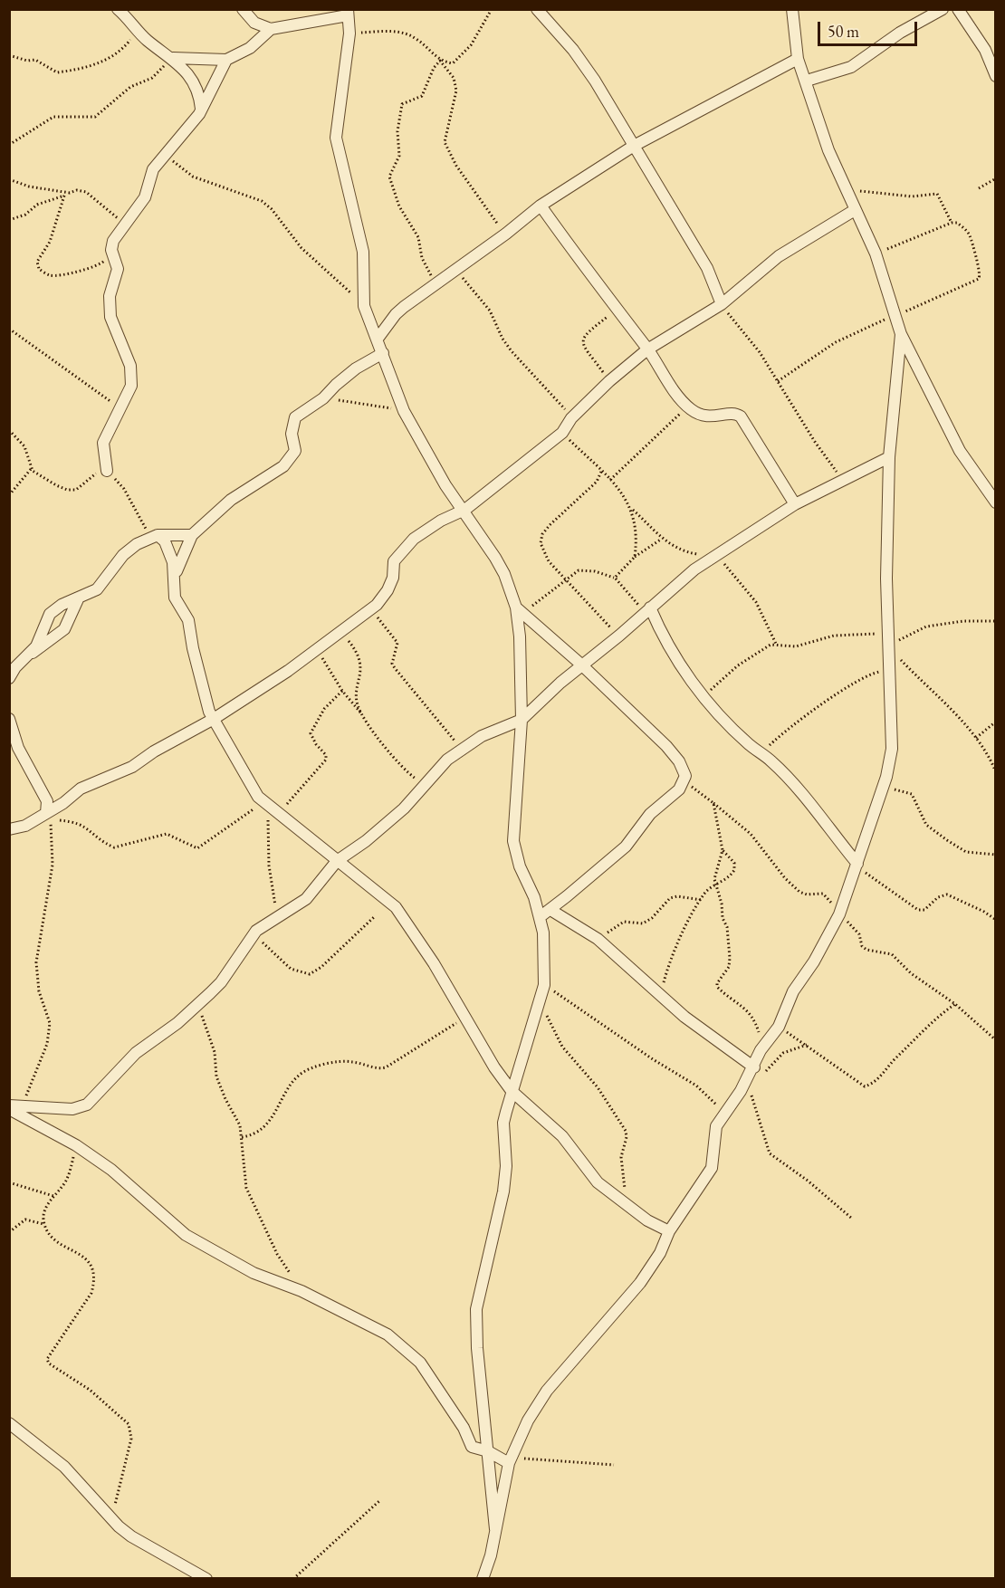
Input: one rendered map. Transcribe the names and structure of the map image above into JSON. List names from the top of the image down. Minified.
{"scale_bar":"50 m"}
